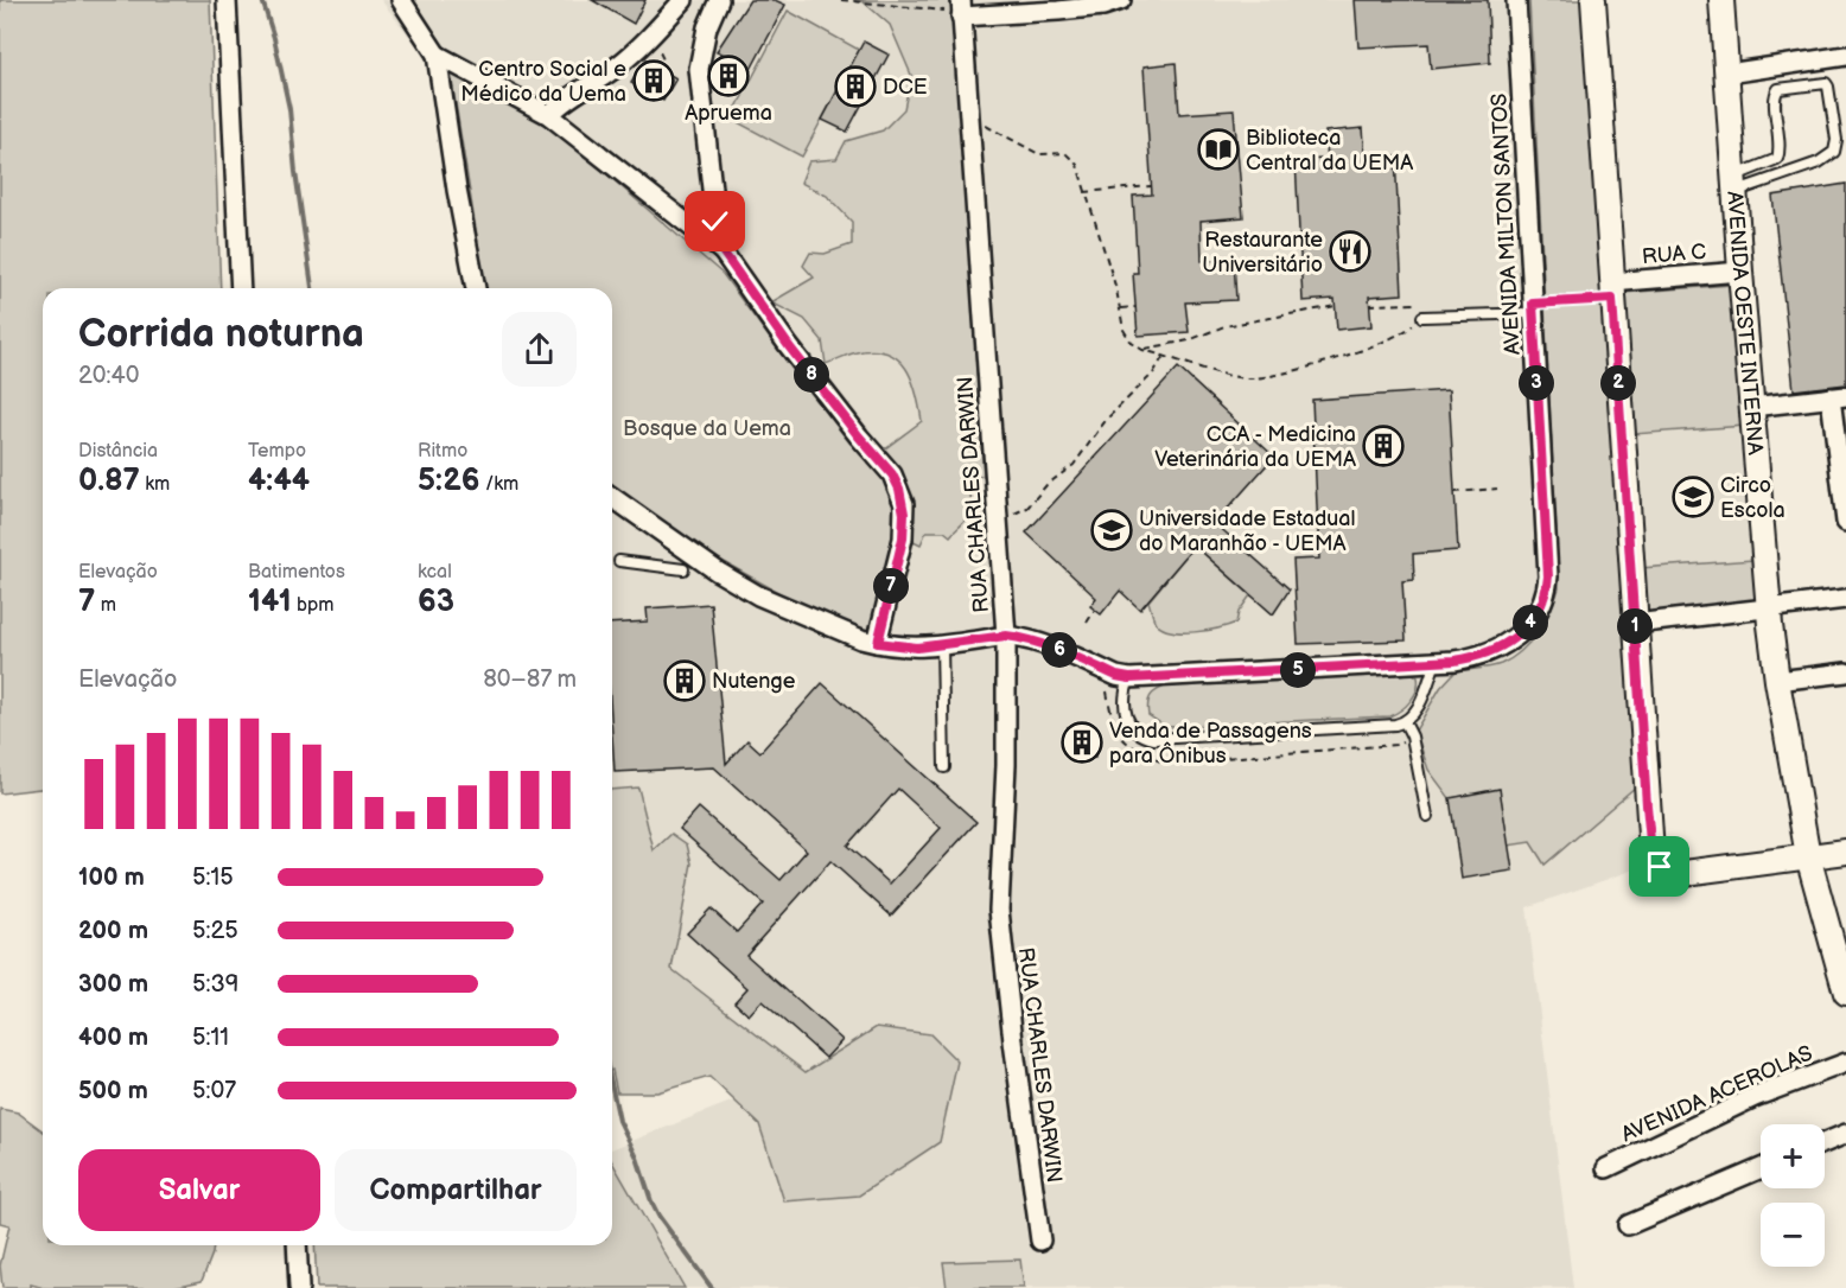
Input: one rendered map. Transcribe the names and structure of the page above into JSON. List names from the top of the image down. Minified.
{"streets":{"street":["AVENIDA MILTON SANTOS","RUA C","AVENIDA OESTE INTERNA","RUA CHARLES DARWIN","AVENIDA ACEROLAS"]},"crossings":[["AVENIDA MILTON SANTOS","RUA CHARLES DARWIN"],["RUA C","AVENIDA OESTE INTERNA"]],"parks":["Bosque da Uema"],"places":{"building":["Apruema","Centro Social e Médico da Uema","DCE","CCA - Medicina Veterinária da UEMA","Nutenge","Venda de Passagens para Ônibus"],"library":["Biblioteca Central da UEMA"],"restaurant":["Restaurante Universitário"],"school or university":["Circo Escola","Universidade Estadual do Maranhão - UEMA"]},"page":{"heading":["Corrida noturna","20:40"],"pins":["8","2","3","7","4","1","6","5"],"stats":[["Distância","0.87 km"],["Tempo","4:44"],["Ritmo","5:26 /km"],["Elevação","7 m"],["Batimentos","141 bpm"],["kcal","63"]],"chart":["Elevação","80–87 m"],"list":[{"name":"100 m","note":"5:15"},{"name":"200 m","note":"5:25"},{"name":"300 m","note":"5:39"},{"name":"400 m","note":"5:11"},{"name":"500 m","note":"5:07"}],"map_buttons":["+","−"],"buttons":["Salvar","Compartilhar"]}}
